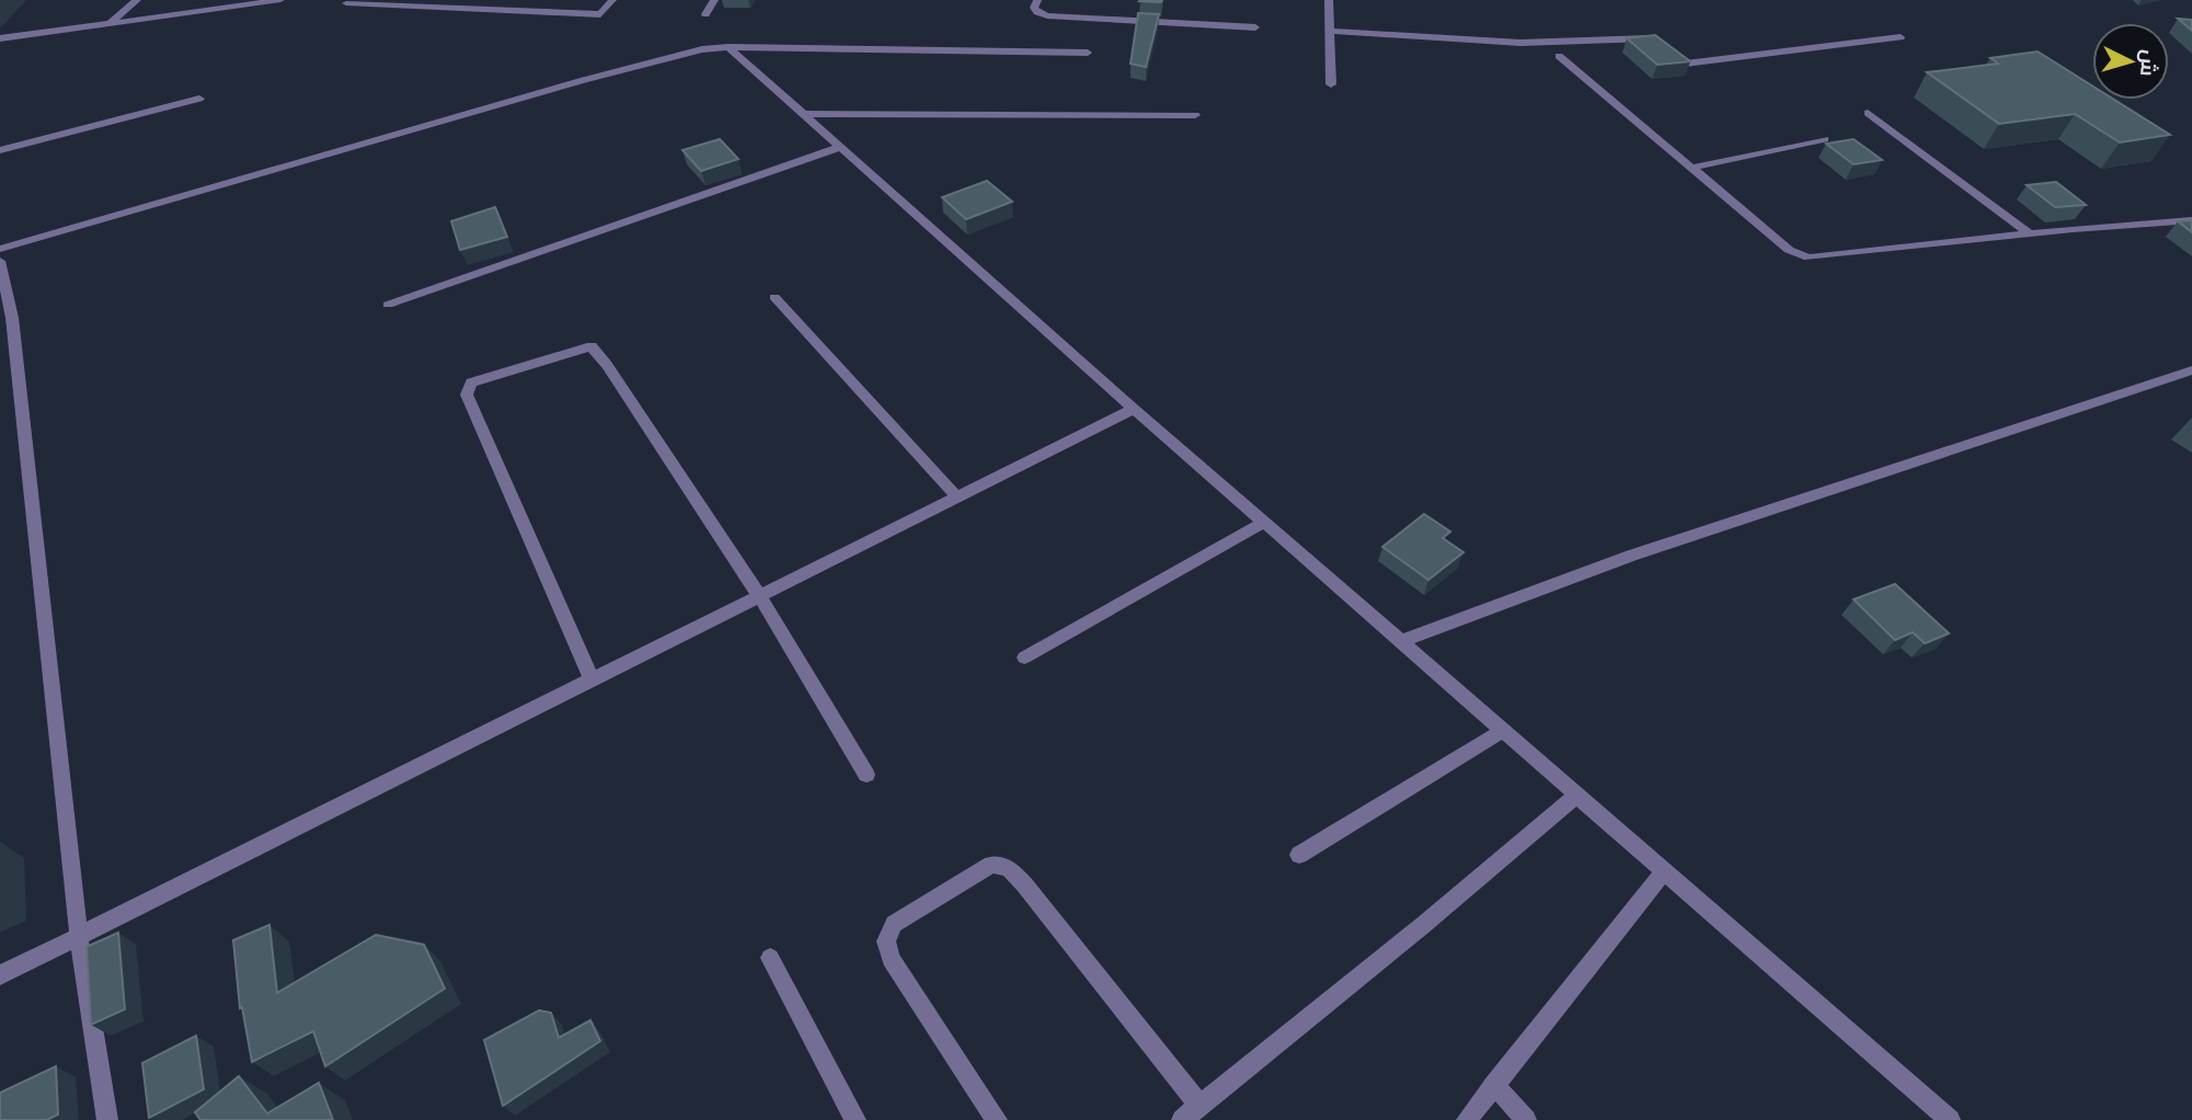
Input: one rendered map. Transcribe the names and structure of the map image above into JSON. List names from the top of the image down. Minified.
{"north":"right"}
